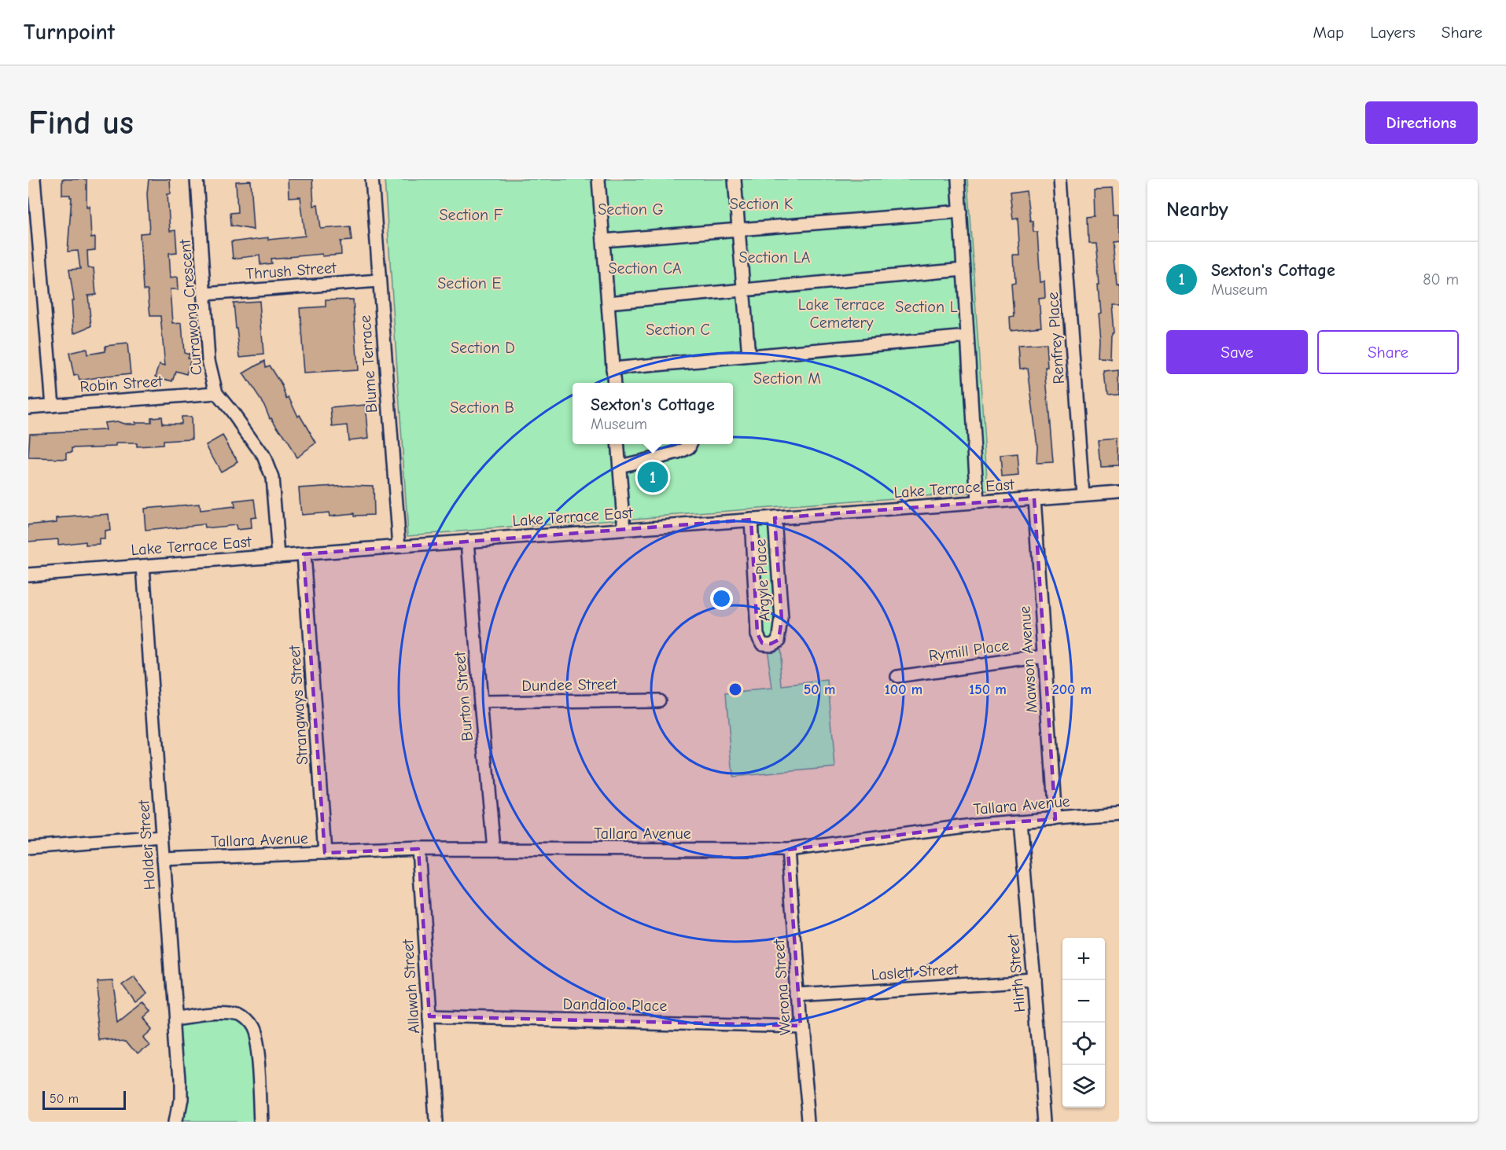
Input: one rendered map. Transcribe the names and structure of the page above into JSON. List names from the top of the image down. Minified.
{"streets":{"street":["Thrush Street","Currawong Crescent","Renfrey Place","Blume Terrace","Robin Street","Lake Terrace East","Argyle Place","Rymill Place","Mawson Avenue","Dundee Street","Burton Street","Strangways Street","Tallara Avenue","Holder Street","Laslett Street","Hirth Street","Allawah Street","Werona Street","Dandaloo Place"]},"crossings":[["Thrush Street","Currawong Crescent"],["Thrush Street","Blume Terrace"],["Currawong Crescent","Robin Street"],["Currawong Crescent","Lake Terrace East"],["Renfrey Place","Lake Terrace East"],["Blume Terrace","Lake Terrace East"],["Lake Terrace East","Argyle Place"],["Lake Terrace East","Mawson Avenue"],["Lake Terrace East","Burton Street"],["Lake Terrace East","Strangways Street"],["Lake Terrace East","Holder Street"],["Rymill Place","Mawson Avenue"],["Mawson Avenue","Tallara Avenue"],["Dundee Street","Burton Street"],["Burton Street","Tallara Avenue"],["Strangways Street","Tallara Avenue"],["Tallara Avenue","Holder Street"],["Tallara Avenue","Hirth Street"],["Tallara Avenue","Allawah Street"],["Tallara Avenue","Werona Street"],["Laslett Street","Hirth Street"],["Laslett Street","Werona Street"],["Allawah Street","Dandaloo Place"],["Werona Street","Dandaloo Place"]],"parks":["Section K","Section G","Section F","Section LA","Section CA","Section E","Lake Terrace Cemetery","Section L","Section C","Section D","Section M","Section B"],"scale_bar":"50 m","page":{"header":"Turnpoint","nav":["Map","Layers","Share"],"buttons":["Directions",["Save","Share"]],"title":"Find us","heading":"Nearby","list":[{"mark":"1","name":"Sexton's Cottage","note":"Museum","value":"80 m"}],"popup":["Sexton's Cottage","Museum"],"pins":"1","map_buttons":["+","−"],"scale":"50 m"},"rings":["50 m","100 m","150 m","200 m"]}
